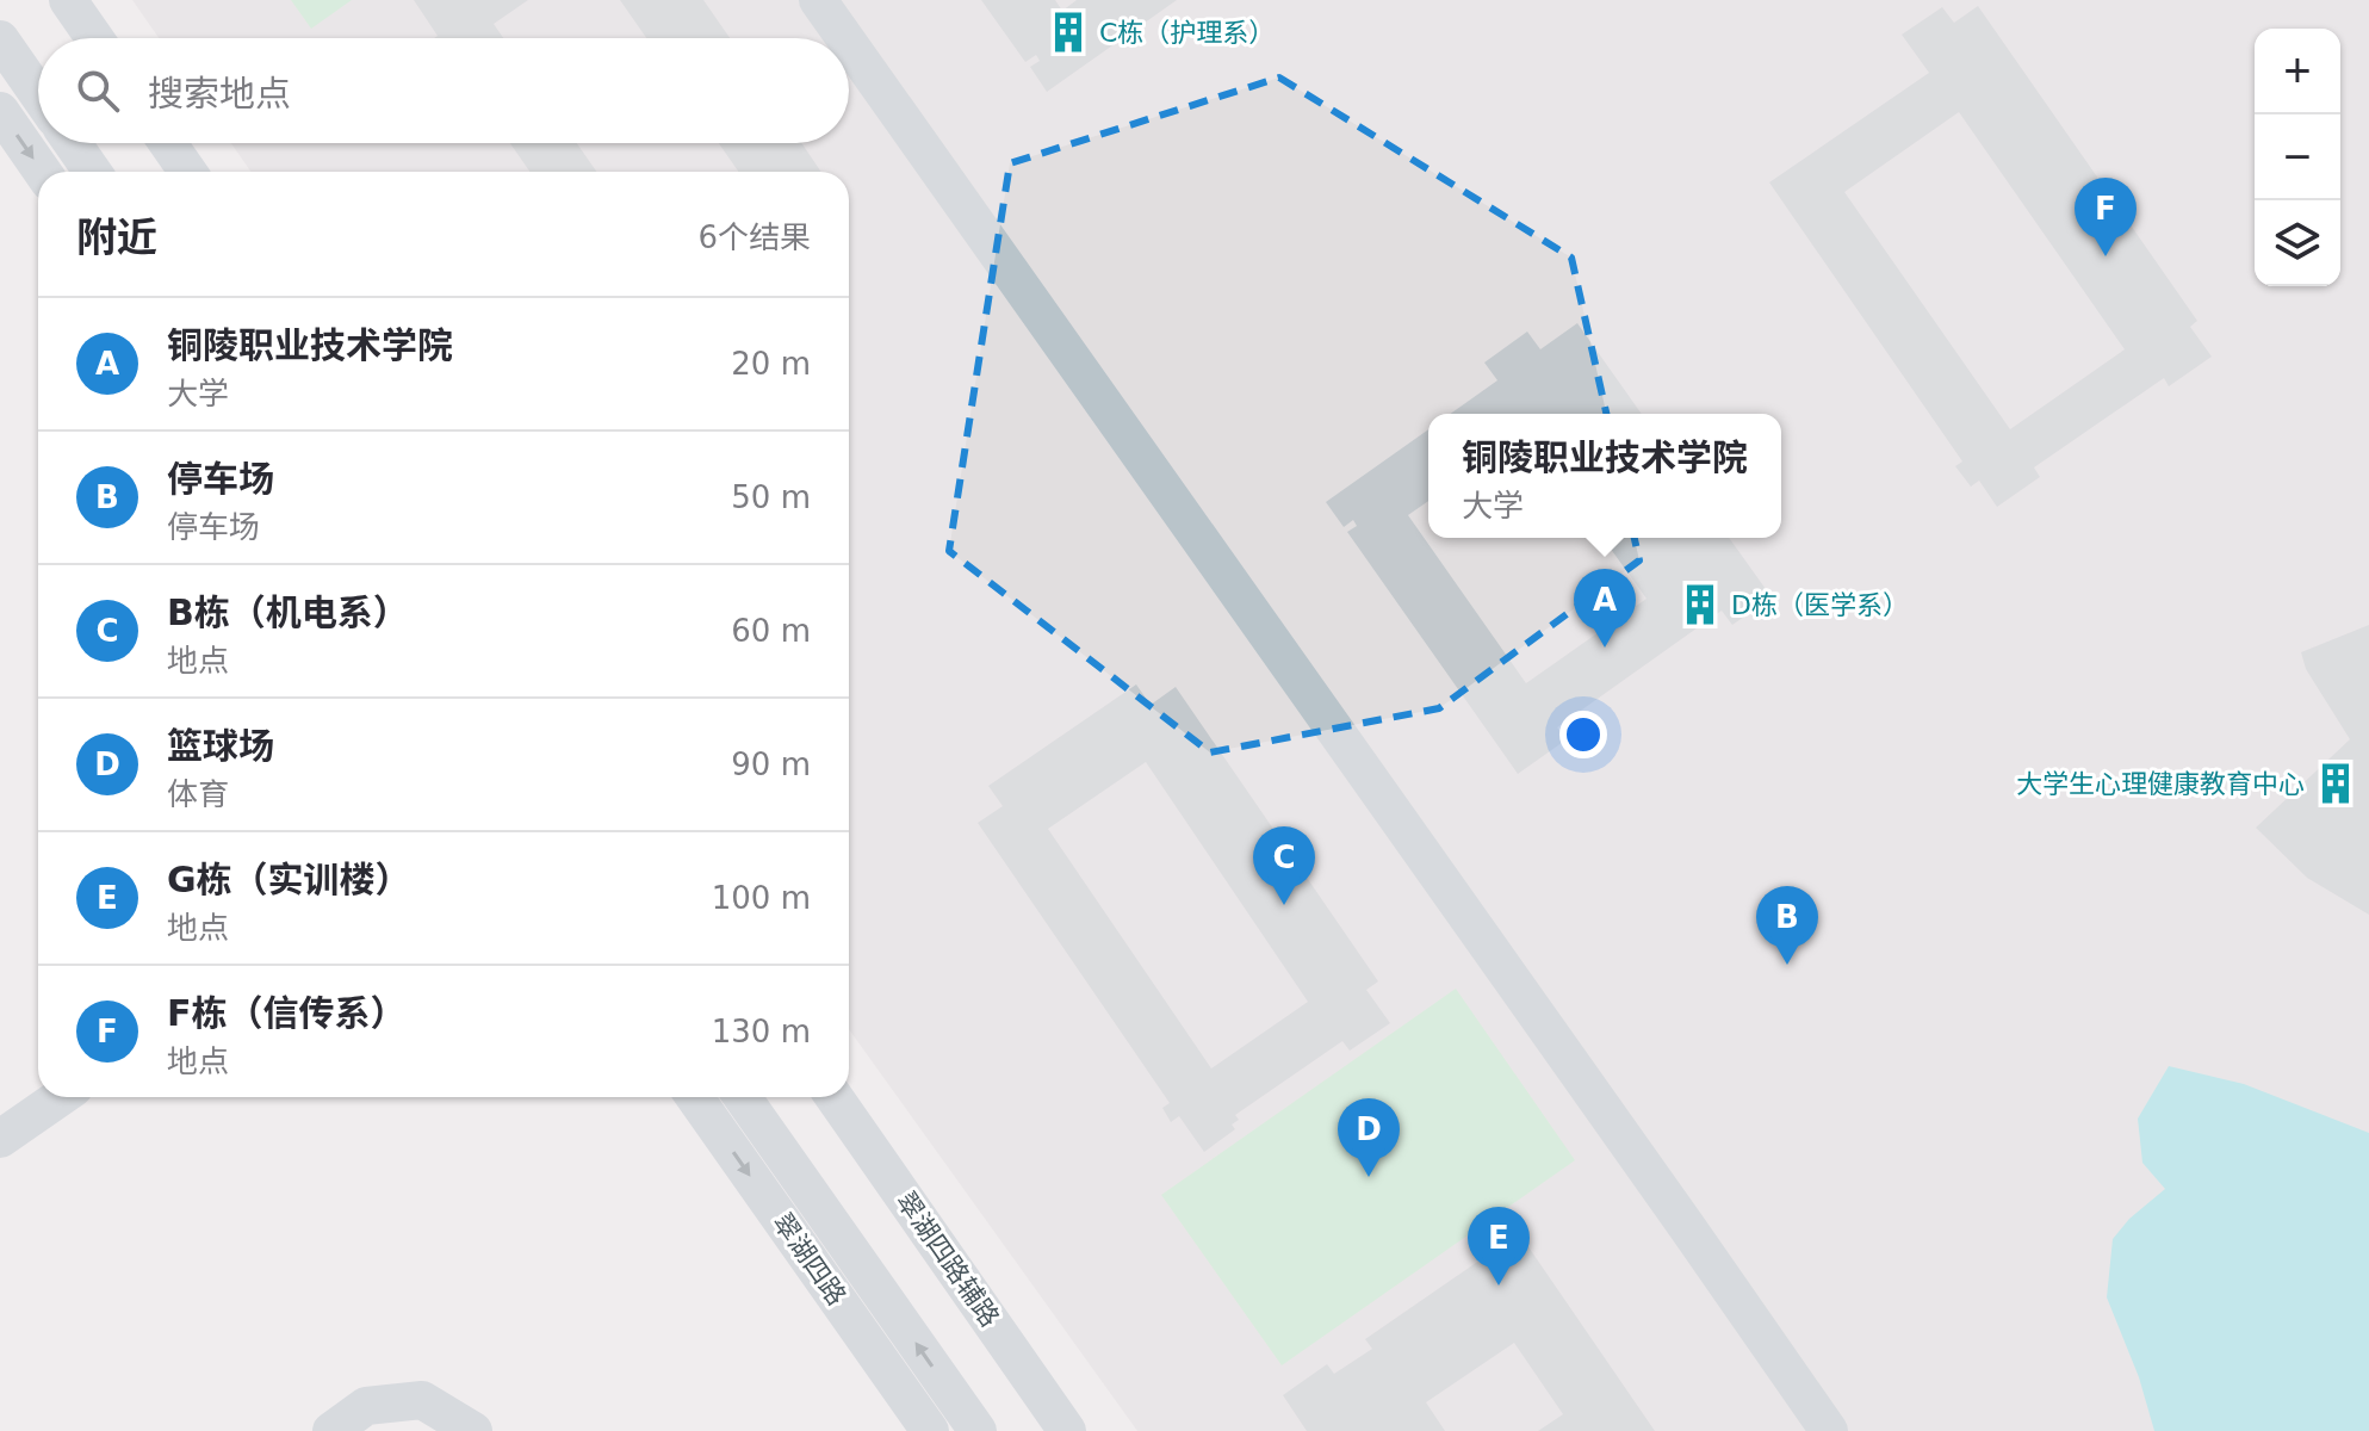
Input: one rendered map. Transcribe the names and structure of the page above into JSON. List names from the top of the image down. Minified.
{"streets":{"street":["翠湖四路","翠湖四路辅路"]},"places":{"building":["C栋（护理系）","D栋（医学系）","大学生心理健康教育中心"]},"page":{"map_buttons":["+","−"],"search":"搜索地点","heading":["附近","6个结果"],"pins":["F","A","C","B","D","E"],"list":[{"mark":"A","name":"铜陵职业技术学院","note":"大学","value":"20 m"},{"mark":"B","name":"停车场","note":"停车场","value":"50 m"},{"mark":"C","name":"B栋（机电系）","note":"地点","value":"60 m"},{"mark":"D","name":"篮球场","note":"体育","value":"90 m"},{"mark":"E","name":"G栋（实训楼）","note":"地点","value":"100 m"},{"mark":"F","name":"F栋（信传系）","note":"地点","value":"130 m"}],"popup":["铜陵职业技术学院","大学"]}}
